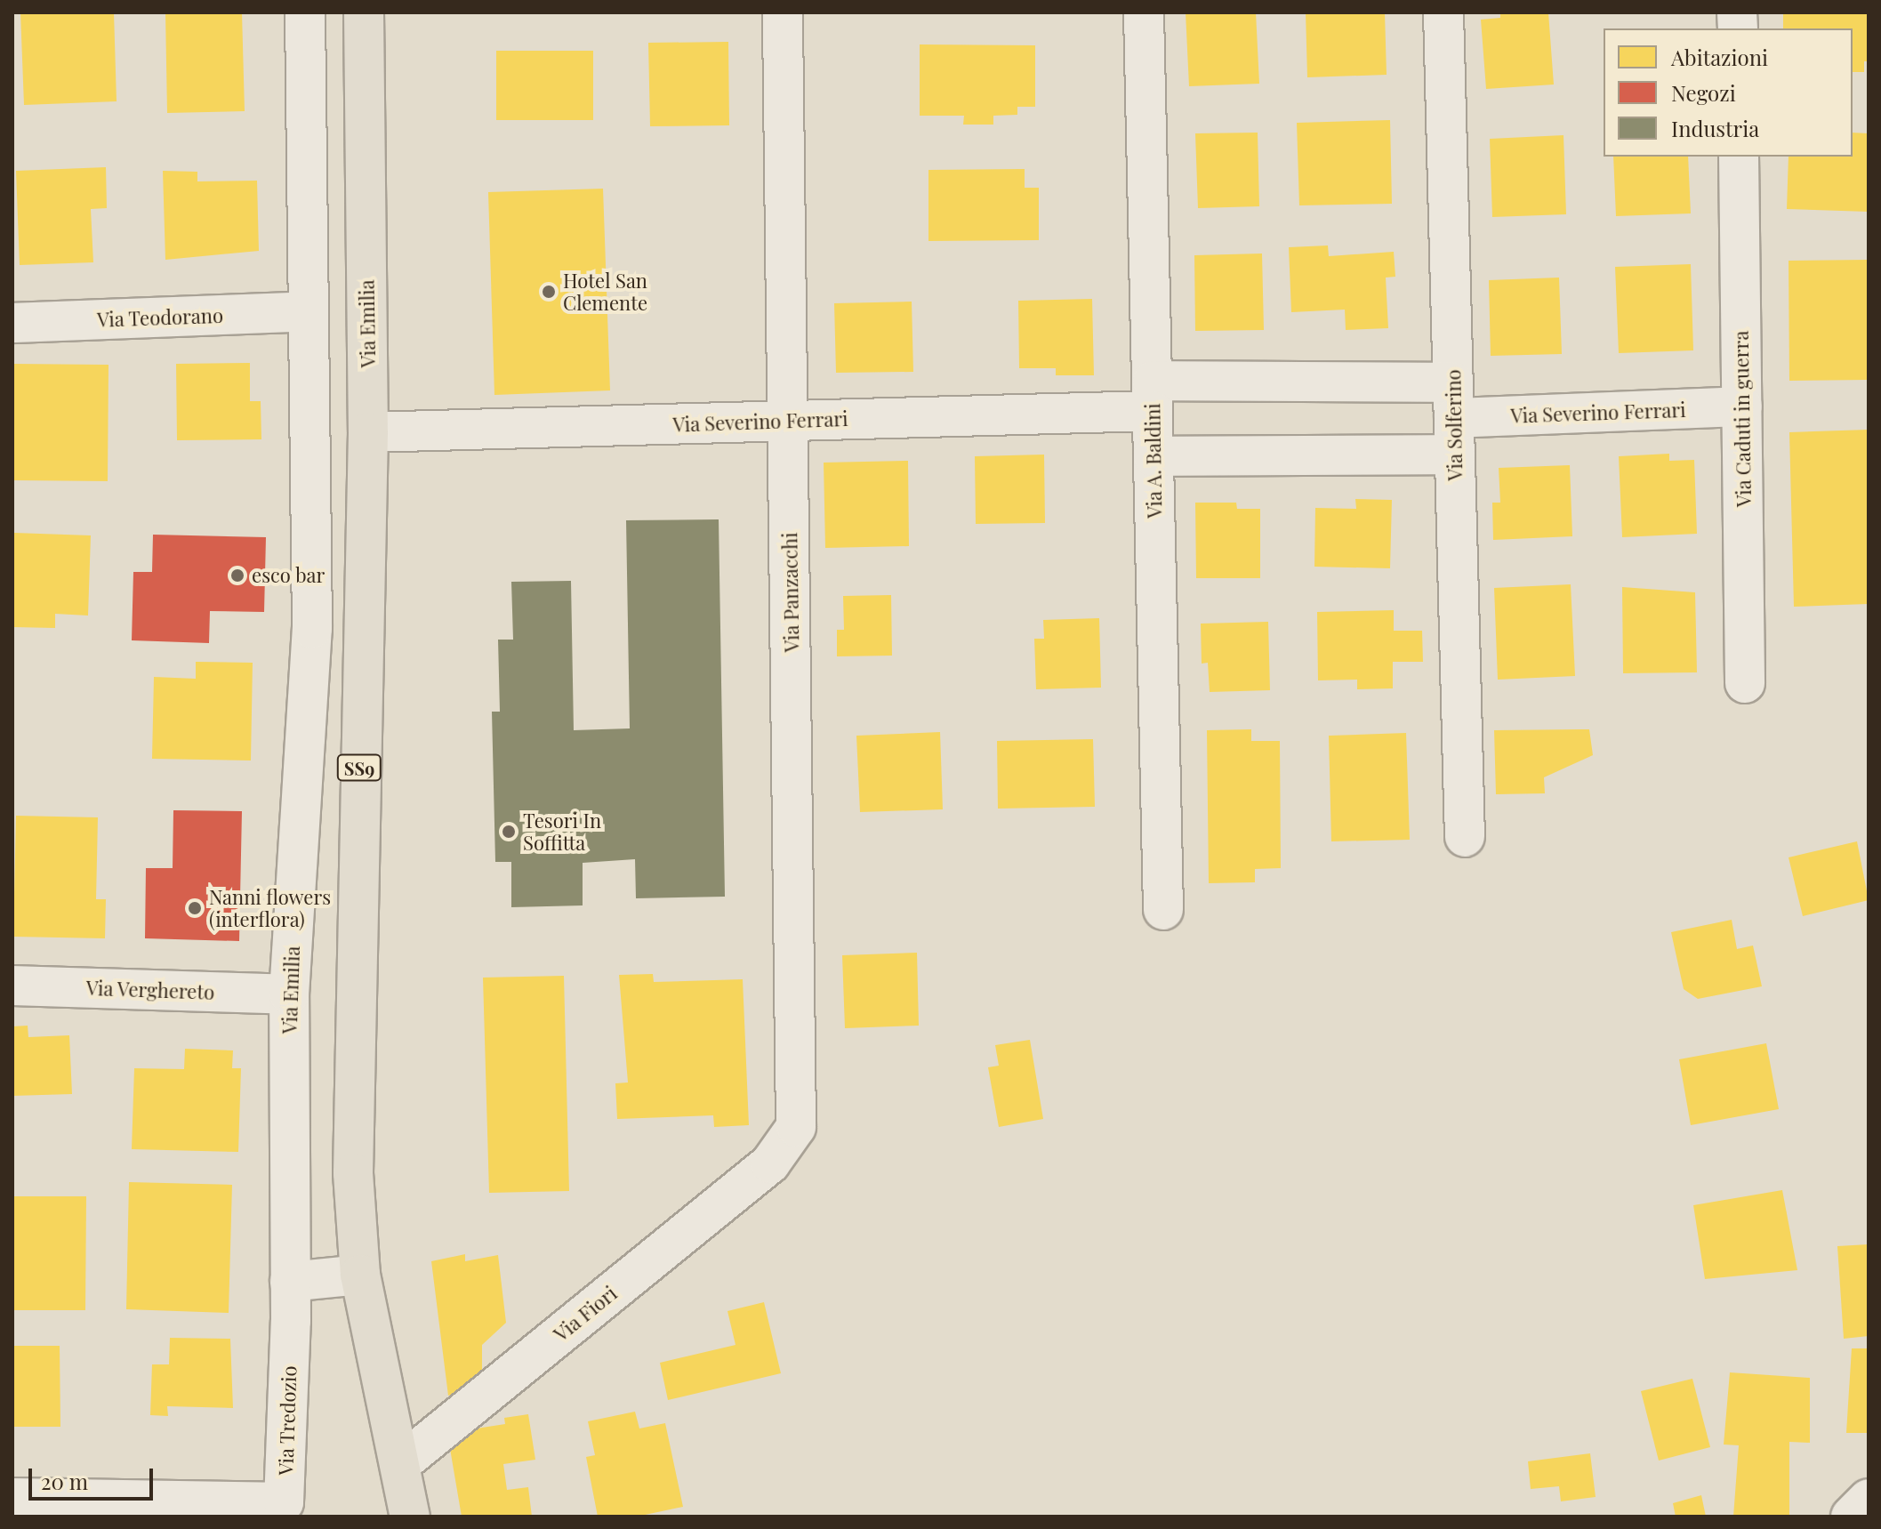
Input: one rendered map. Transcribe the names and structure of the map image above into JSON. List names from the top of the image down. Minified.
{"streets":{"main road":["Via Emilia","SS9"],"street":["Via Teodorano","Via Severino Ferrari","Via Caduti in guerra","Via Solferino","Via A. Baldini","Via Panzacchi","Via Verghereto","Via Fiori","Via Tredozio"]},"crossings":[["Via Teodorano","Via Emilia"],["Via Emilia","Via Severino Ferrari"],["Via Emilia","Via Verghereto"],["Via Emilia","Via Fiori"],["Via Emilia","Via Tredozio"],["Via Severino Ferrari","Via Caduti in guerra"],["Via Severino Ferrari","Via Solferino"],["Via Severino Ferrari","Via A. Baldini"],["Via Severino Ferrari","Via Panzacchi"],["Via Panzacchi","Via Fiori"]],"places":["Hotel San Clemente","esco bar","Tesori In Soffitta","Nanni flowers (interflora)"],"legend":["Abitazioni","Negozi","Industria"],"scale_bar":"20 m"}
